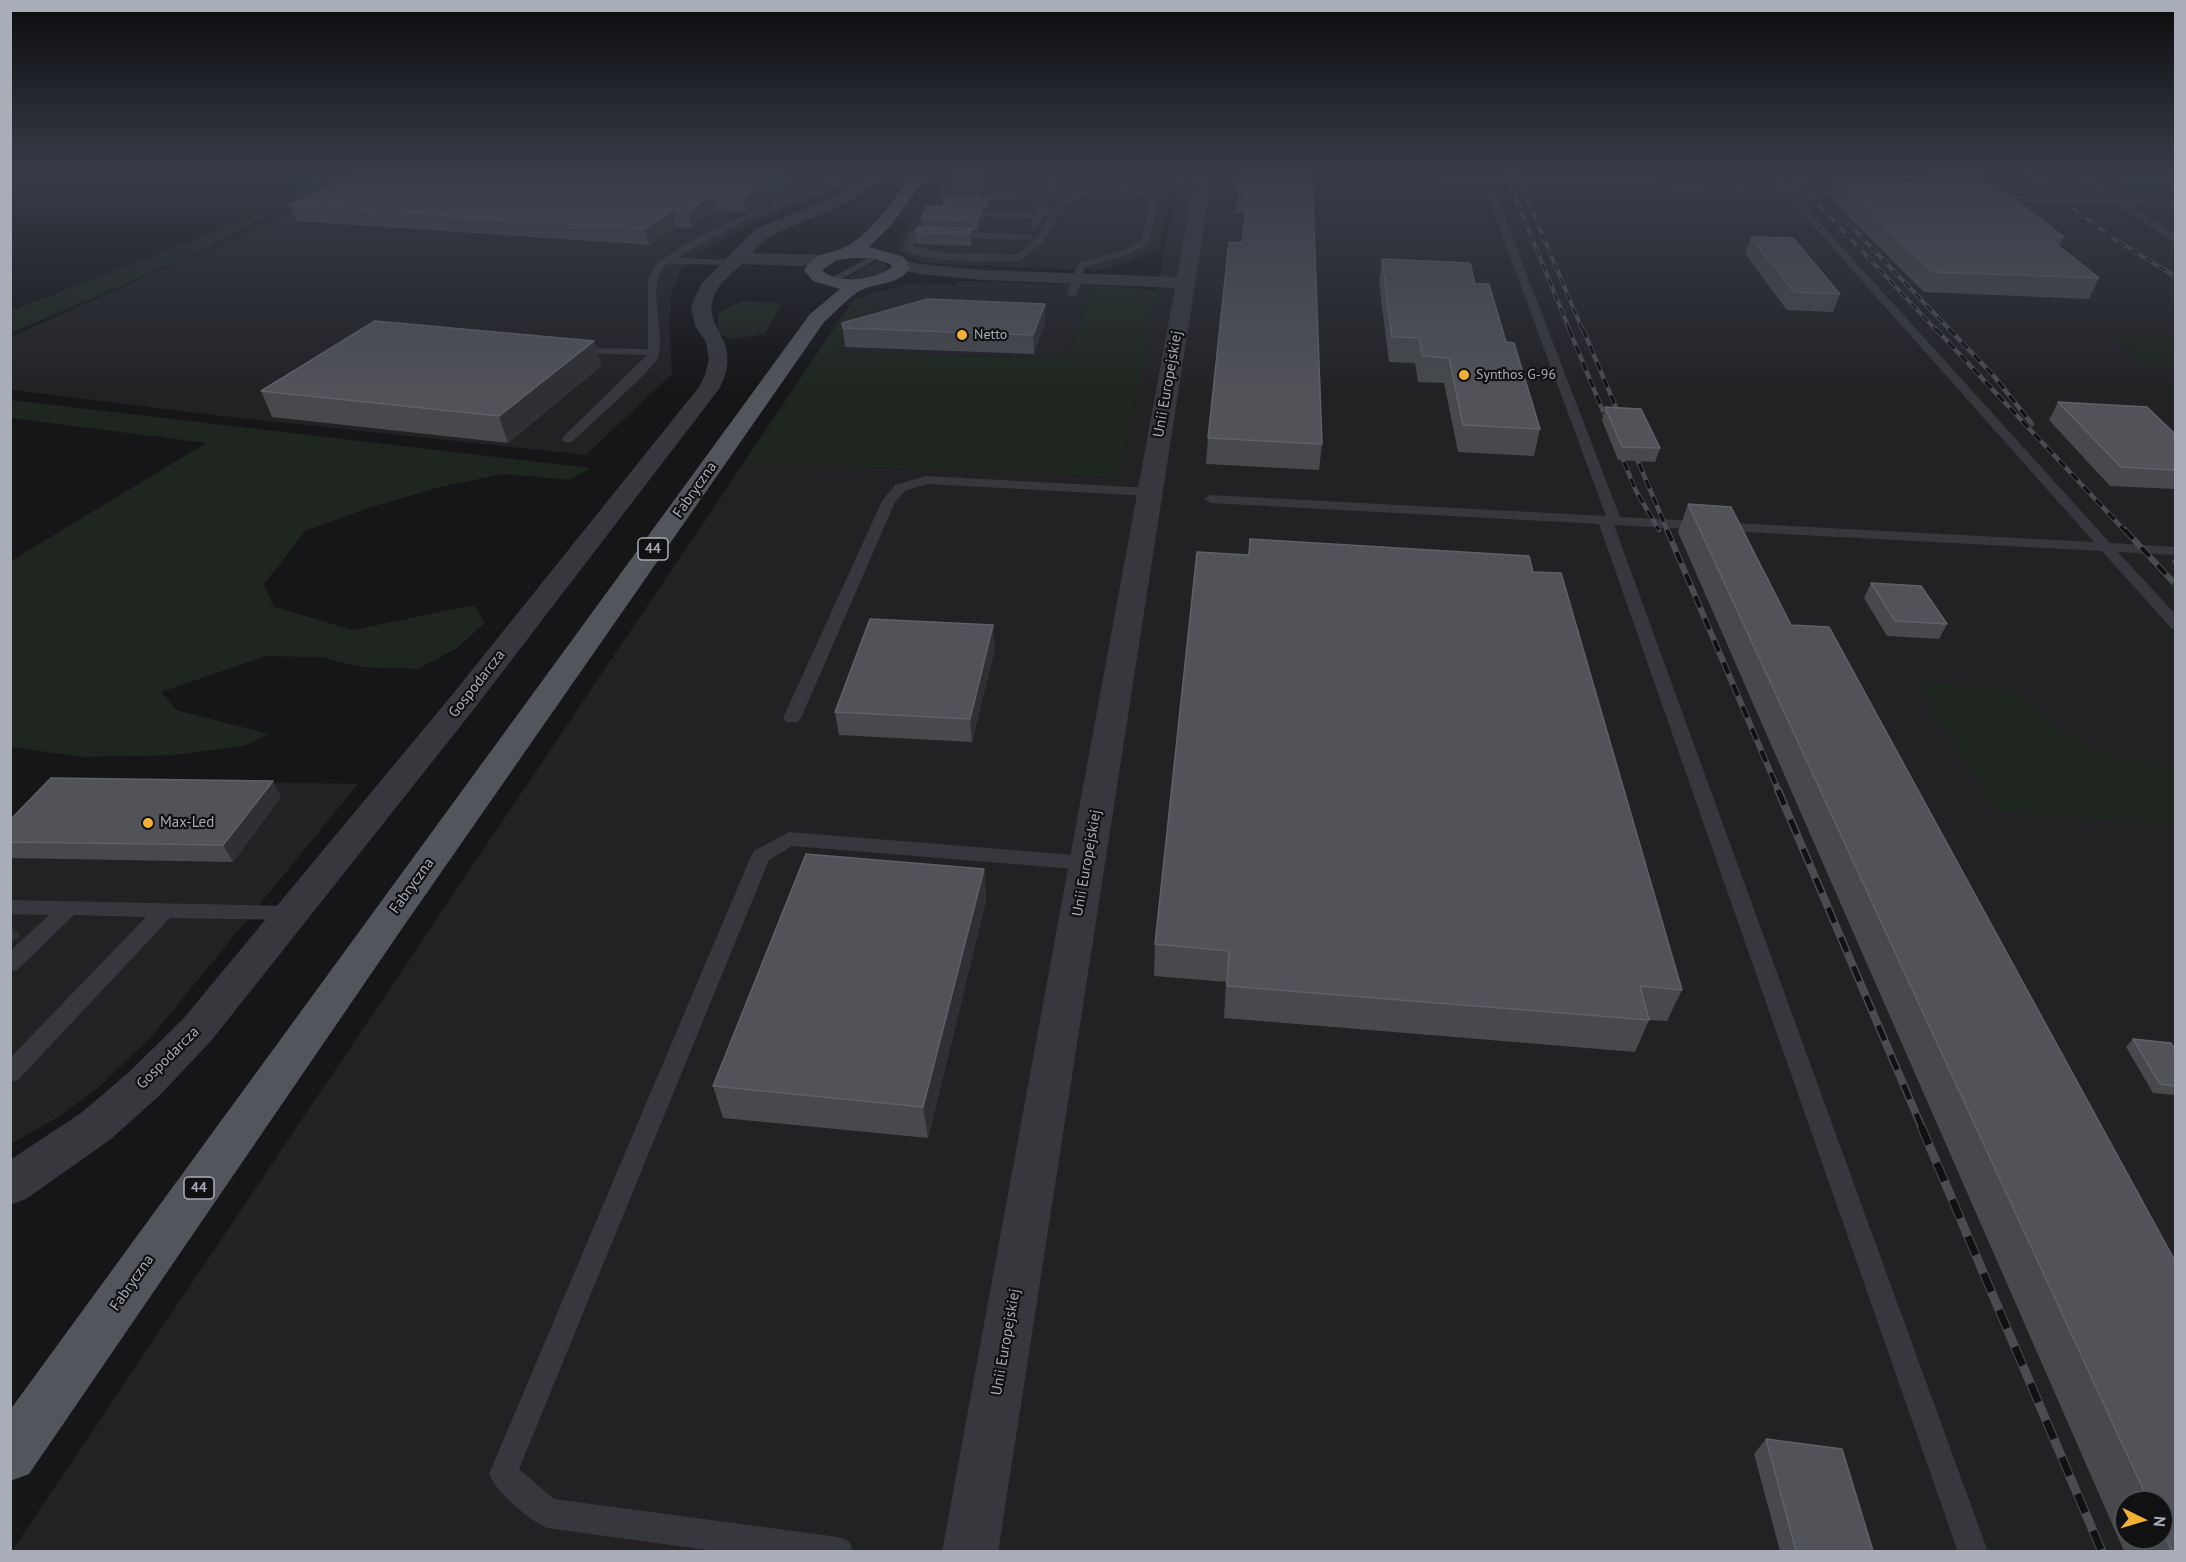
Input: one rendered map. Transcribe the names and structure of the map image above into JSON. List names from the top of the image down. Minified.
{"streets":{"main road":["Fabryczna","44"],"street":["Unii Europejskiej","Gospodarcza"]},"crossings":[["Fabryczna","44"]],"places":["Netto","Synthos G-96","Max-Led"],"north":"right"}
